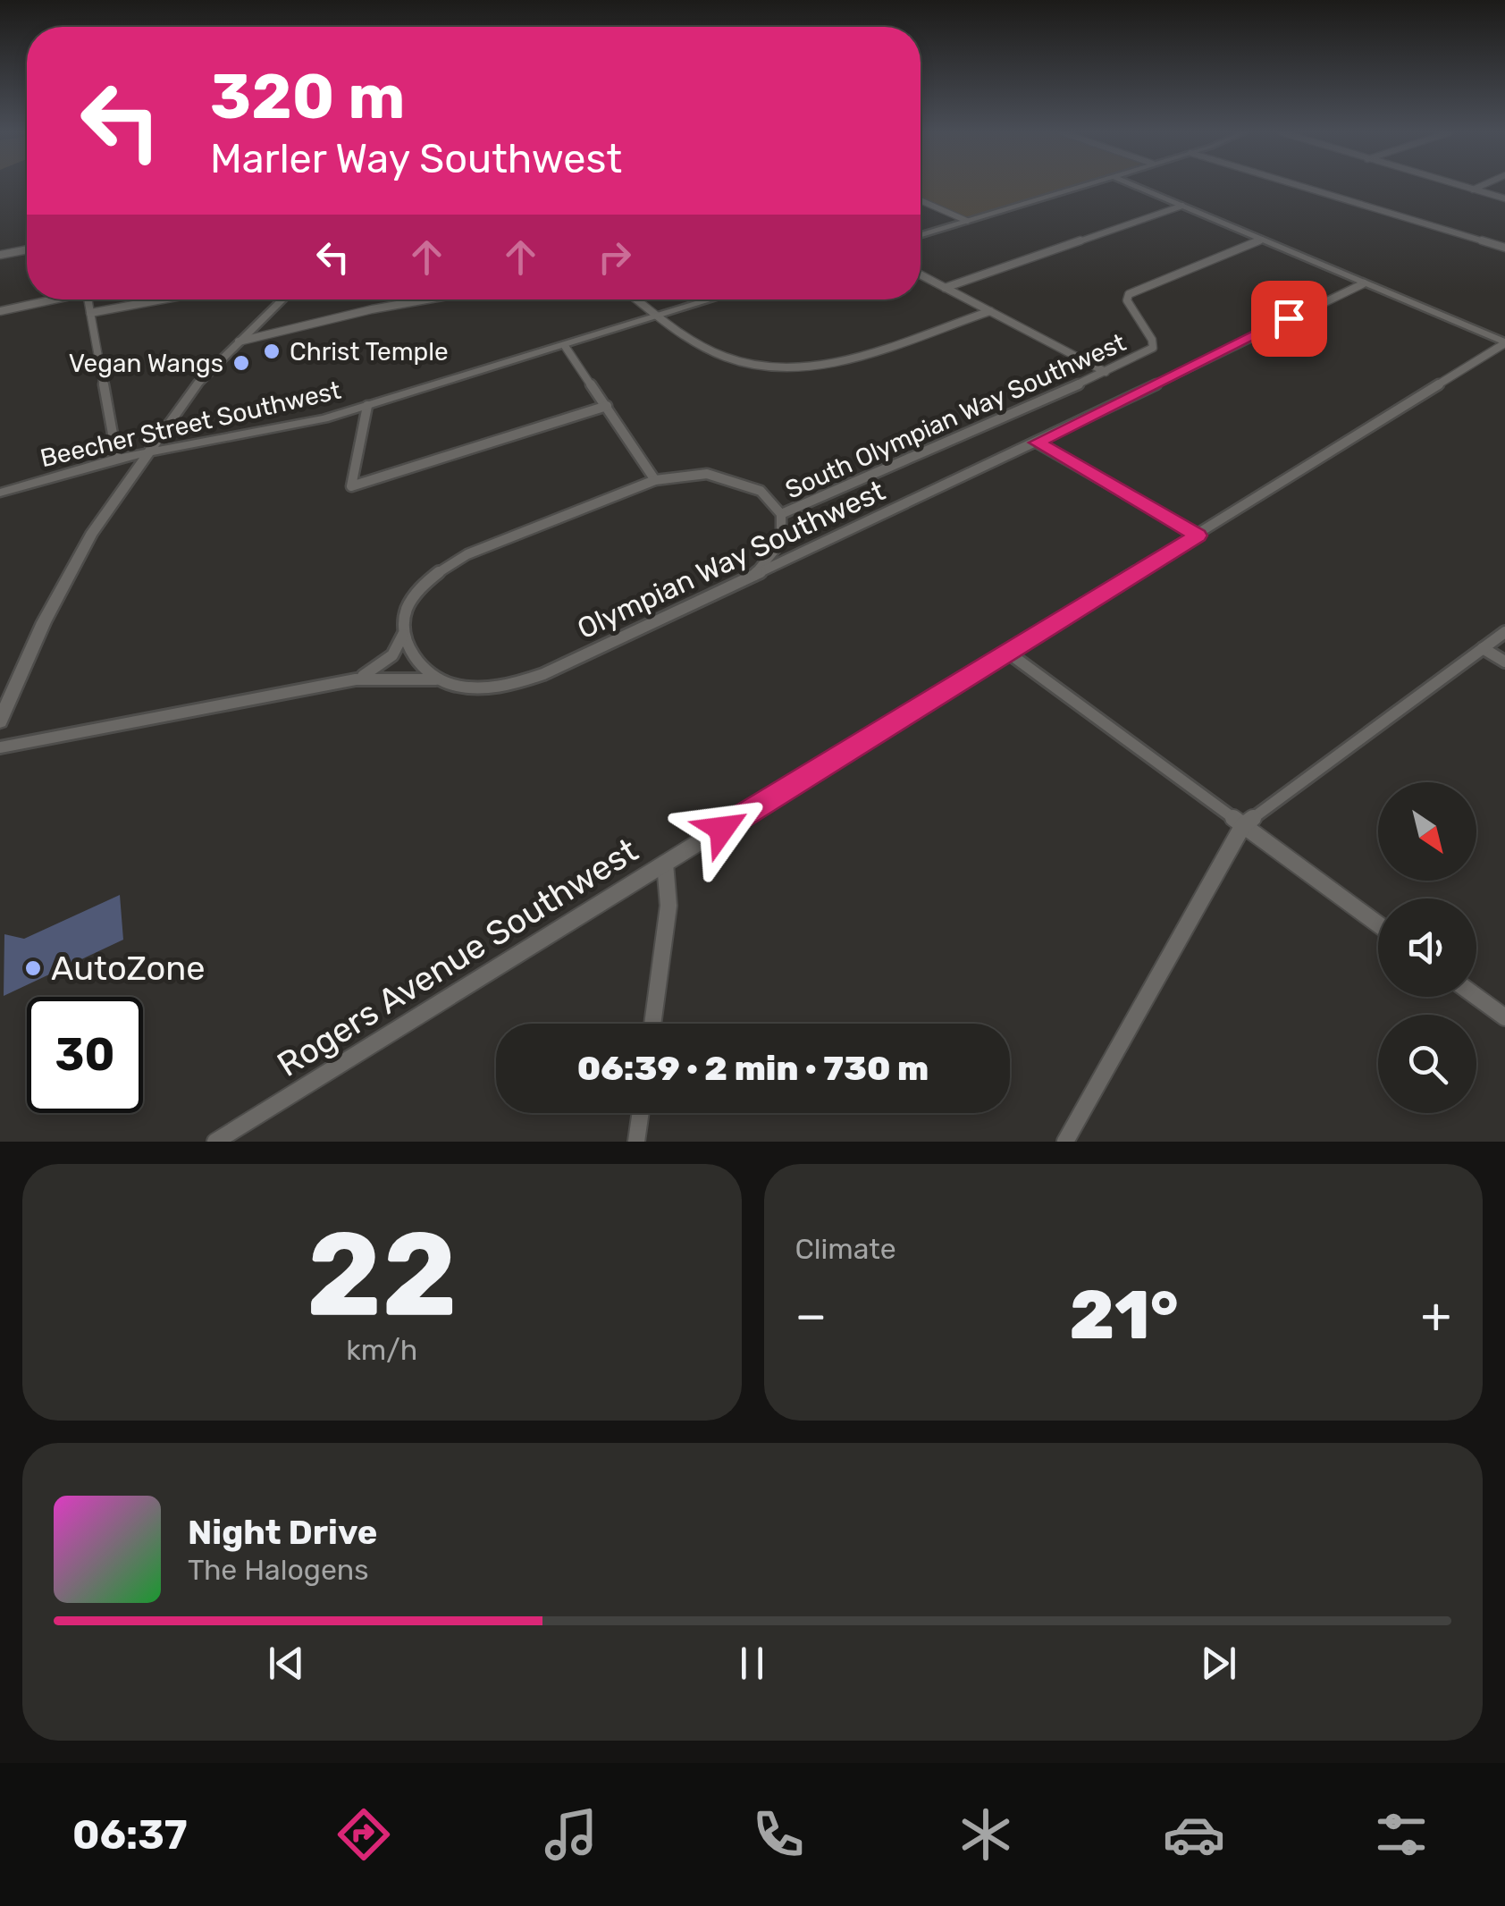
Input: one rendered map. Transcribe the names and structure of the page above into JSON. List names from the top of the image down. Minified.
{"streets":{"street":["South Olympian Way Southwest","Beecher Street Southwest","Olympian Way Southwest","Rogers Avenue Southwest"]},"places":["Christ Temple","Vegan Wangs","AutoZone"],"north":"bottom right","page":{"turn":["320 m","Marler Way Southwest"],"limit":"30","trip":"06:39 · 2 min · 730 m","tile":[["22","km/h"],"Climate"],"heat":["−","21°","+"],"song":["Night Drive","The Halogens"],"tabs":"06:37"}}
